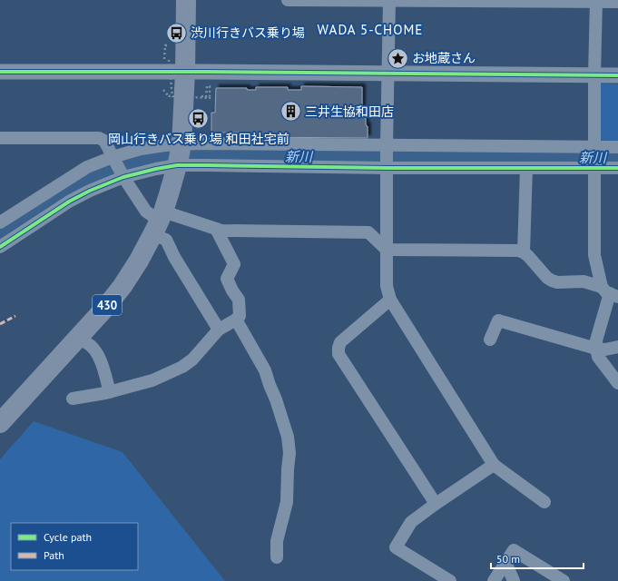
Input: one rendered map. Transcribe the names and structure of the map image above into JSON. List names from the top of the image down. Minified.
{"streets":{"highway":["430"]},"districts":["WADA 5-CHOME"],"water":["新川"],"places":{"bus stop":["渋川行きバス乗り場","岡山行きバス乗り場 和田社宅前"],"place":["お地蔵さん"],"building":["三井生協和田店"]},"legend":["Cycle path","Path"],"scale_bar":"50 m"}
